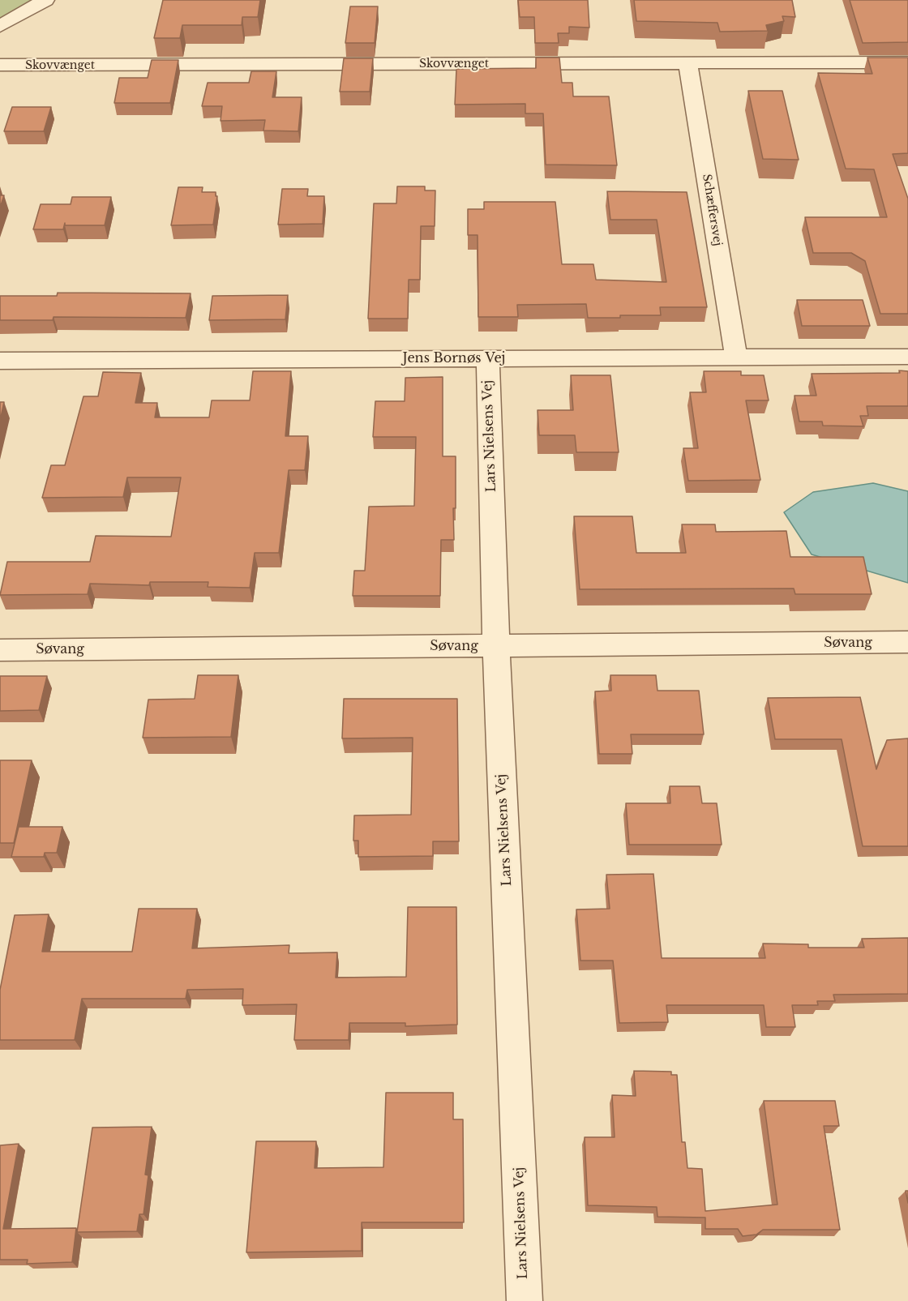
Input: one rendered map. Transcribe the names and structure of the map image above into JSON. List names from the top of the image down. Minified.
{"streets":{"street":["Skovvænget","Schæffersvej","Jens Bornøs Vej","Lars Nielsens Vej","Søvang"]},"crossings":[["Skovvænget","Schæffersvej"],["Schæffersvej","Jens Bornøs Vej"],["Jens Bornøs Vej","Lars Nielsens Vej"],["Lars Nielsens Vej","Søvang"]]}
